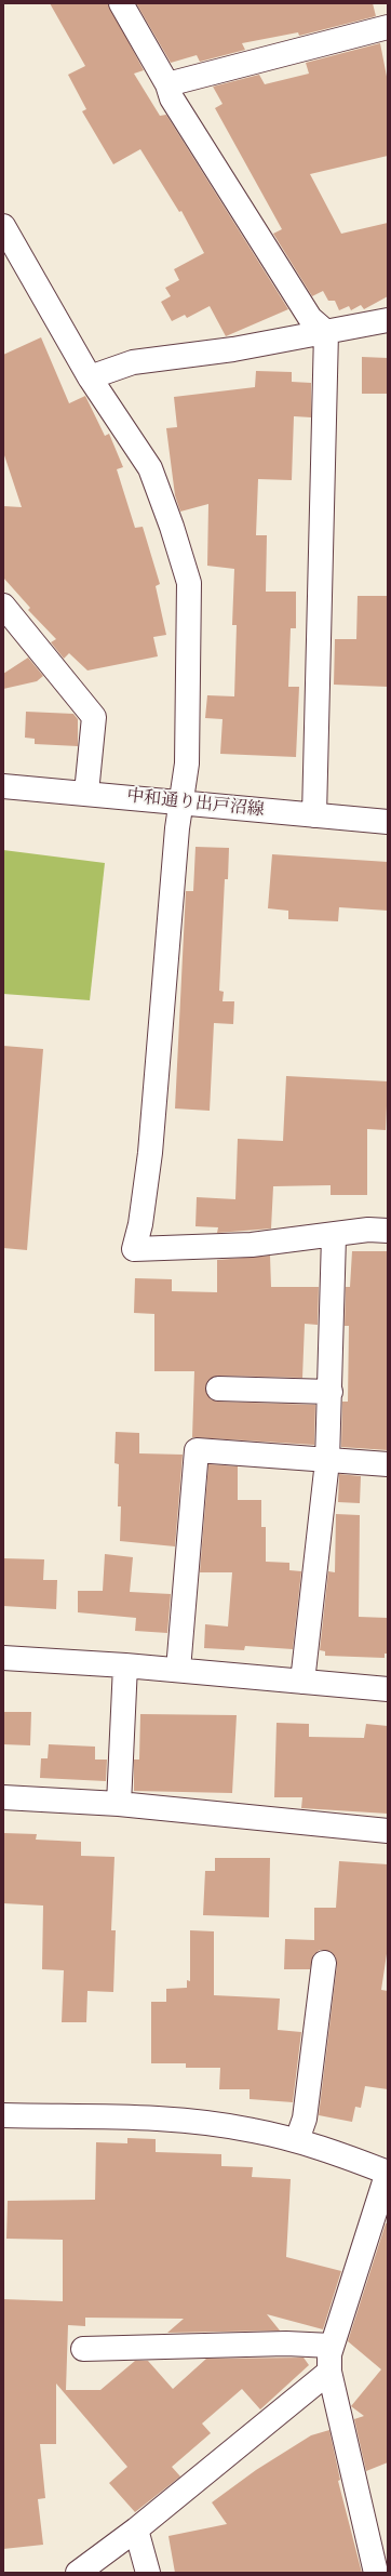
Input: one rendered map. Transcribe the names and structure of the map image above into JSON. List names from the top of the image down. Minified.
{"streets":{"street":["中和通り出戸沼線"]}}
